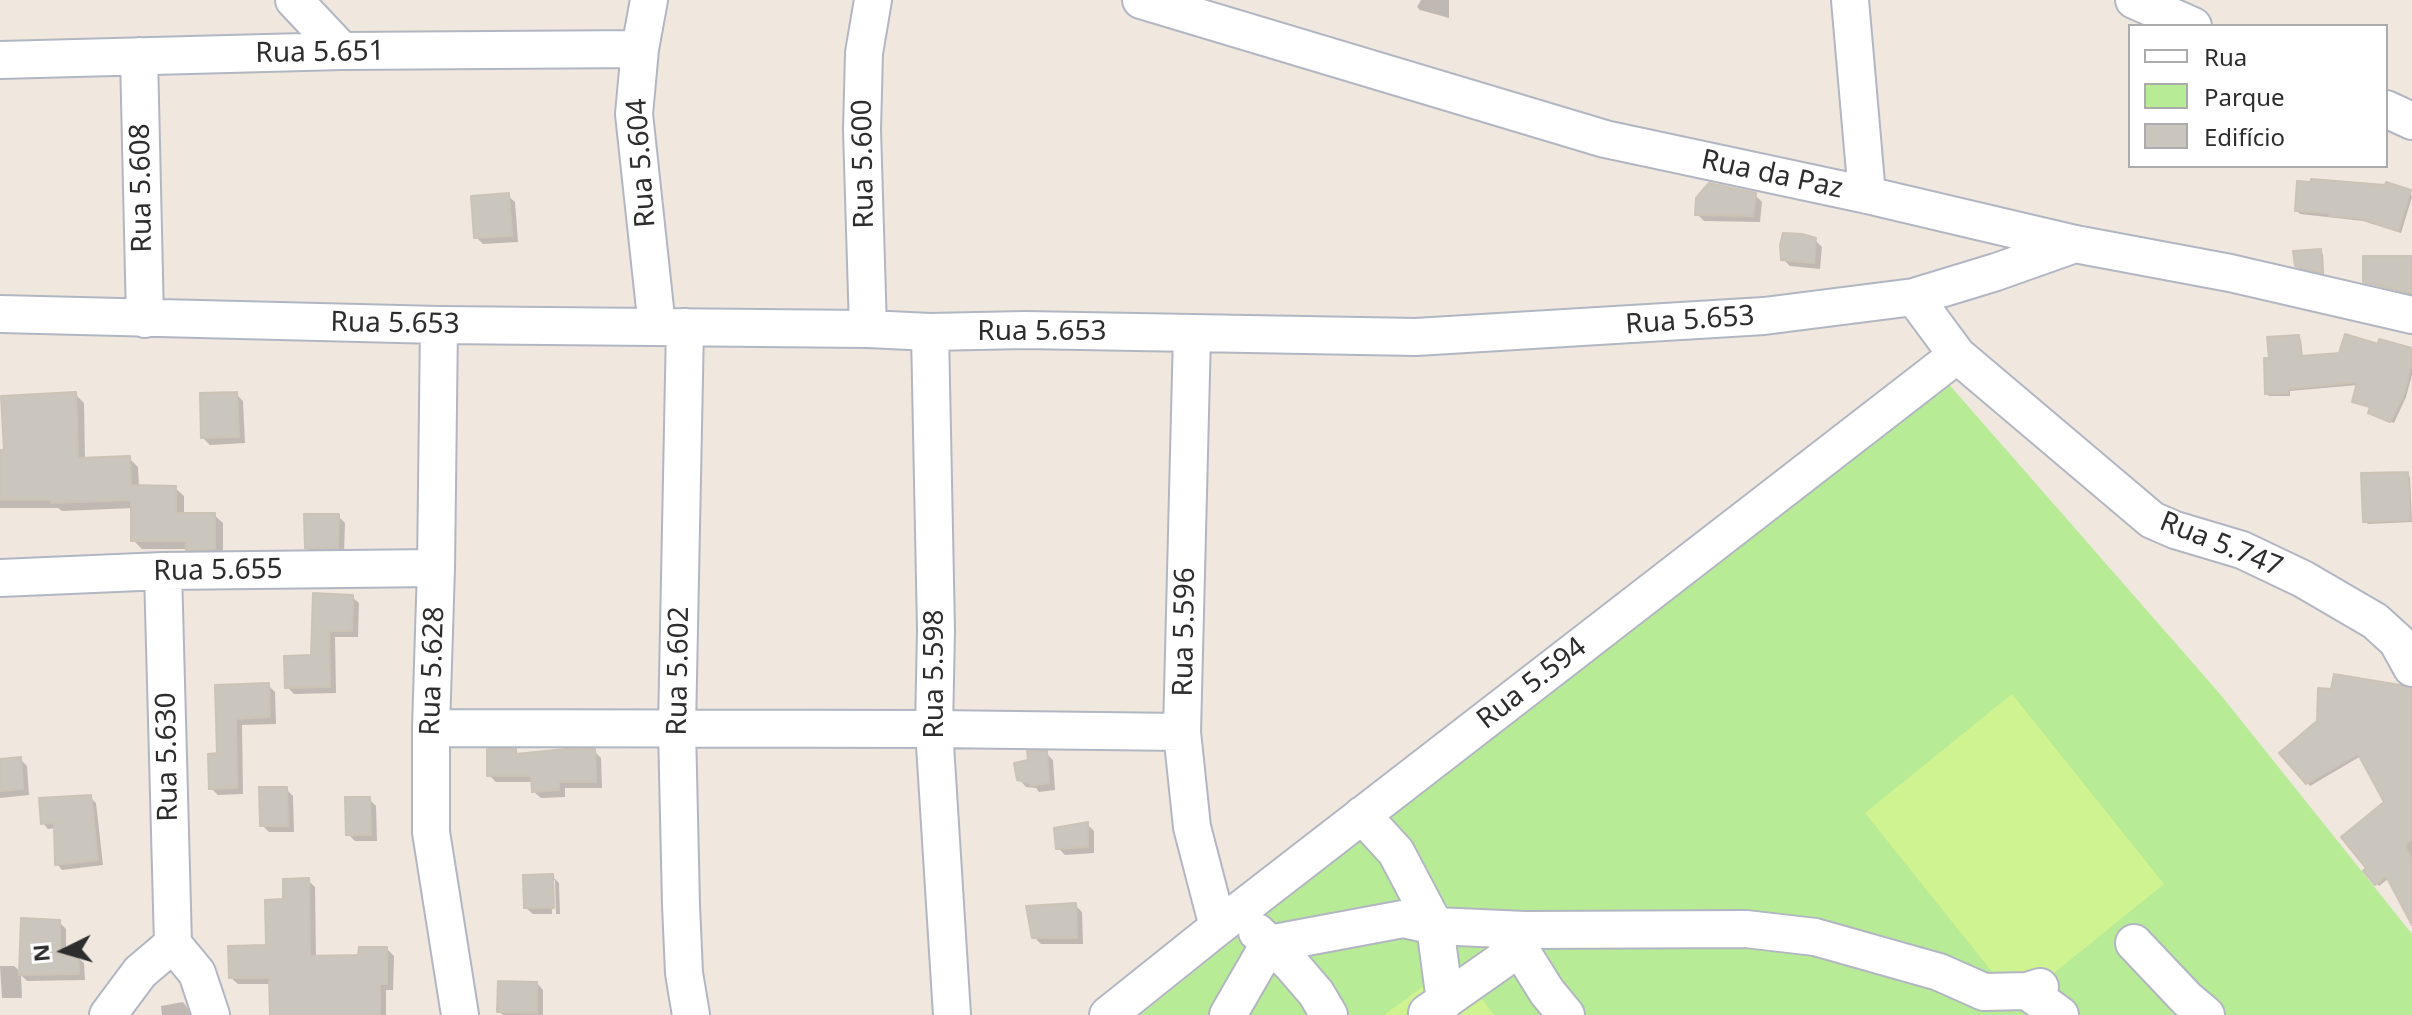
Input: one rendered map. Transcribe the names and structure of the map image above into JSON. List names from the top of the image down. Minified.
{"streets":{"street":["Rua 5.651","Rua 5.604","Rua 5.600","Rua da Paz","Rua 5.608","Rua 5.653","Rua 5.747","Rua 5.655","Rua 5.596","Rua 5.628","Rua 5.602","Rua 5.598","Rua 5.594","Rua 5.630"]},"crossings":[["Rua 5.651","Rua 5.604"],["Rua 5.651","Rua 5.608"],["Rua 5.604","Rua 5.653"],["Rua 5.604","Rua 5.602"],["Rua 5.600","Rua 5.653"],["Rua da Paz","Rua 5.653"],["Rua 5.608","Rua 5.653"],["Rua 5.653","Rua 5.747"],["Rua 5.653","Rua 5.596"],["Rua 5.653","Rua 5.628"],["Rua 5.653","Rua 5.602"],["Rua 5.653","Rua 5.598"],["Rua 5.747","Rua 5.594"],["Rua 5.655","Rua 5.628"],["Rua 5.655","Rua 5.630"],["Rua 5.596","Rua 5.594"]],"legend":["Rua","Parque","Edifício"],"north":"left"}
